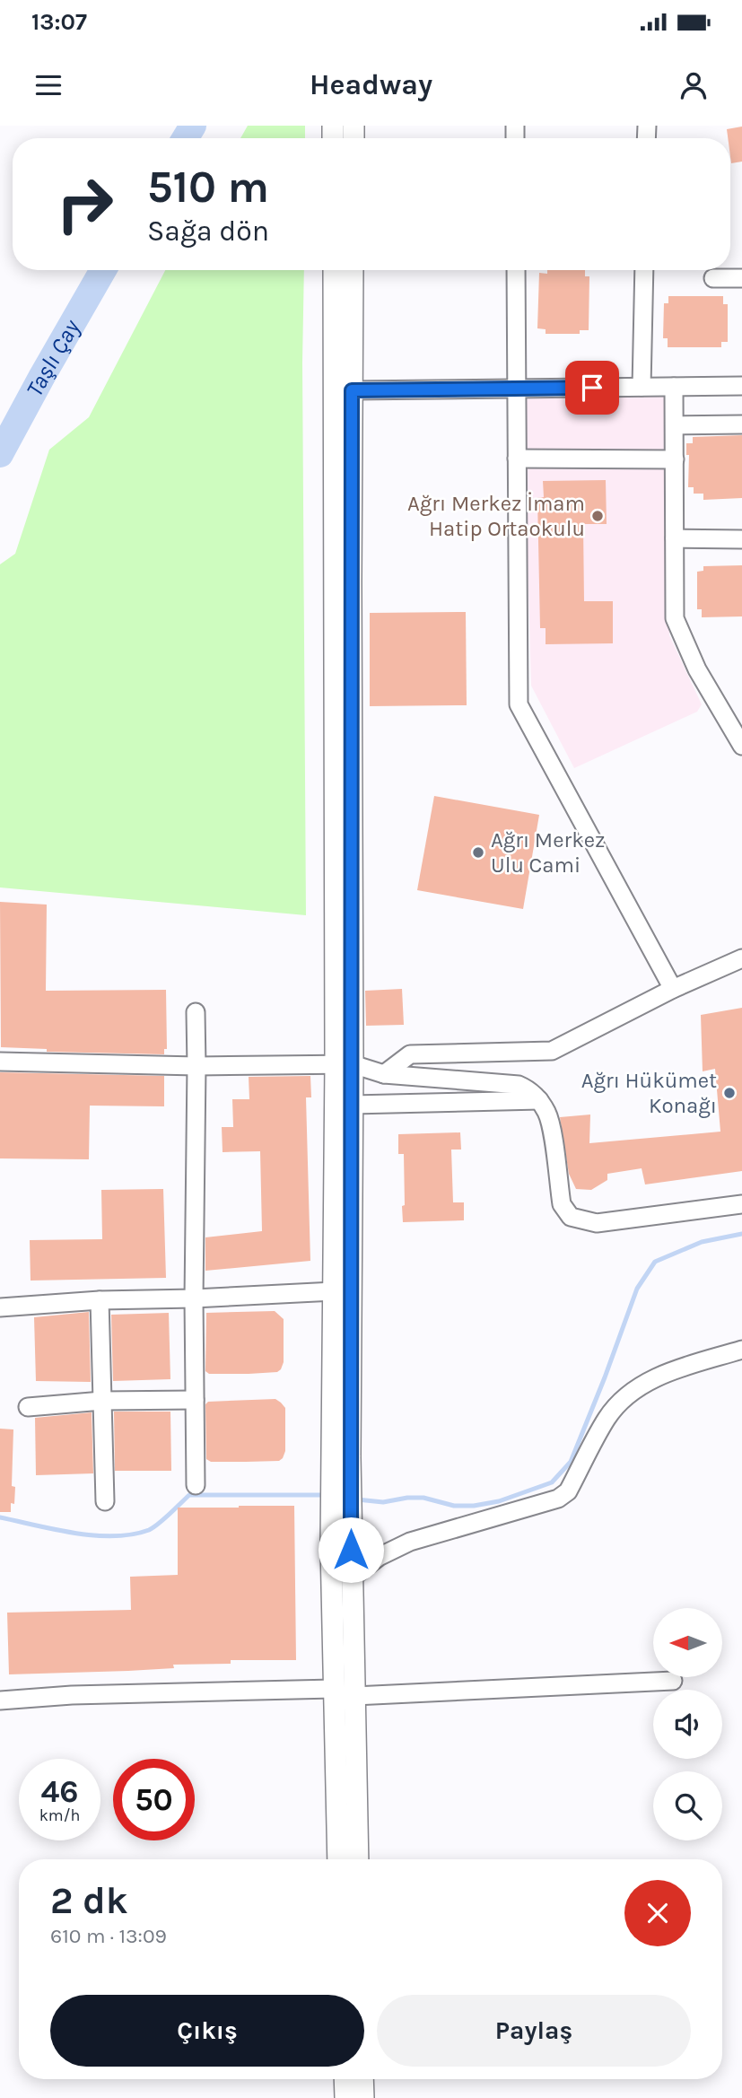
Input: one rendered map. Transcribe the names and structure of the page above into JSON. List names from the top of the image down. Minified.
{"water":["Taşlı Çay"],"places":["Ağrı Merkez İmam Hatip Ortaokulu","Ağrı Merkez Ulu Cami","Ağrı Hükümet Konağı"],"north":"left","page":{"status":"13:07","header":"Headway","turn":["510 m","Sağa dön"],"speed":"46 km/h","limit":"50","heading":["2 dk","610 m · 13:09"],"buttons":["Çıkış","Paylaş"]}}
